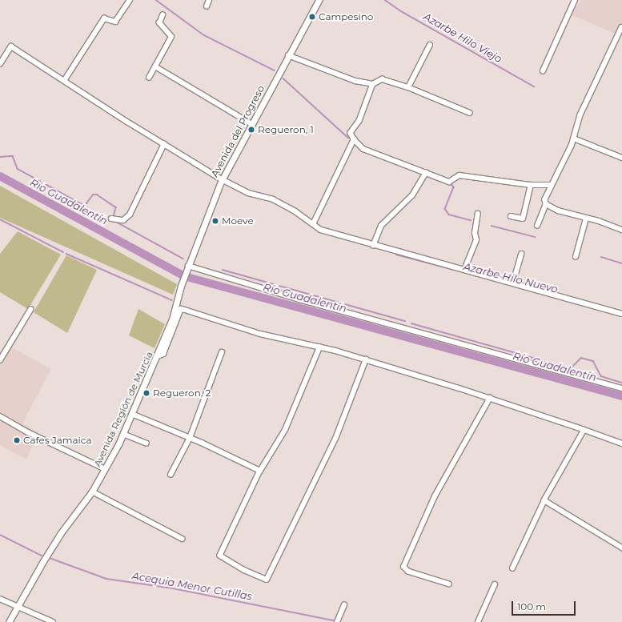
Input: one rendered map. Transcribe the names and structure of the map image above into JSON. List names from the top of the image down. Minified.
{"streets":{"main road":["Avenida del Progreso","Avenida Región de Murcia"]},"crossings":[["Avenida del Progreso","Avenida Región de Murcia"]],"water":["Azarbe Hilo Viejo","Río Guadalentín","Azarbe Hilo Nuevo","Acequia Menor Cutillas"],"places":["Campesino","Regueron, 1","Moeve","Regueron, 2","Cafes Jamaica"],"scale_bar":"100 m"}
